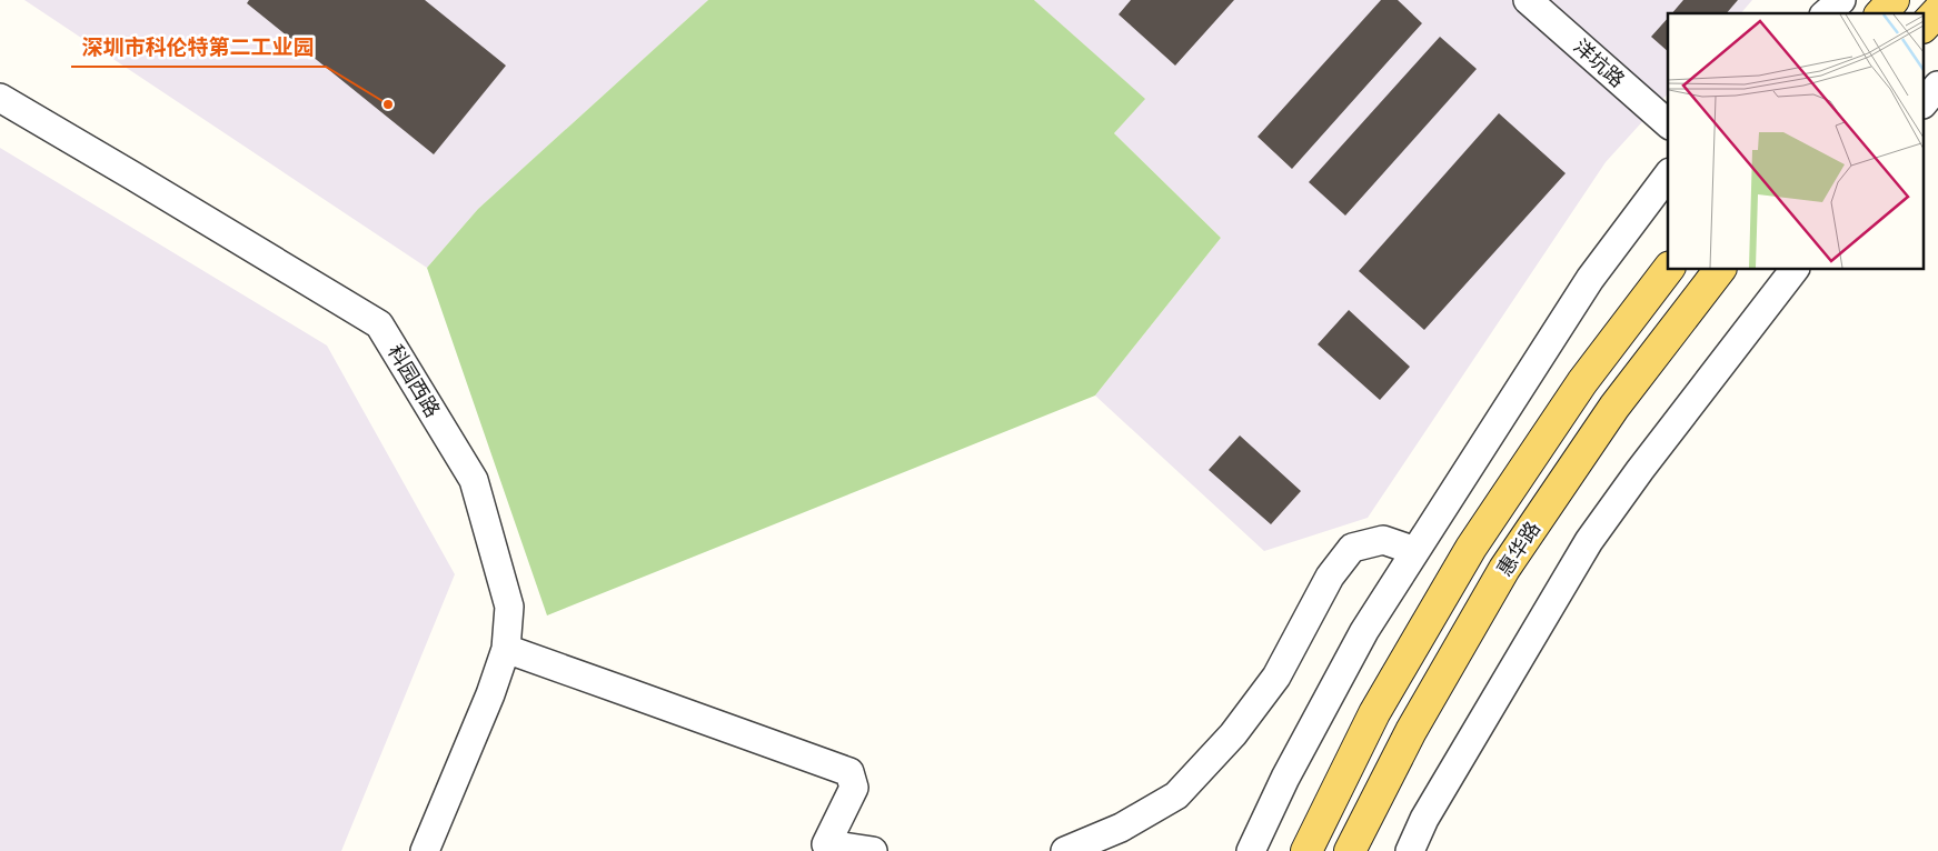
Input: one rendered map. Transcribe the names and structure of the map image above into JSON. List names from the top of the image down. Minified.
{"streets":{"main road":["惠华路"],"street":["洋坑路","科园西路"]},"places":["深圳市科伦特第二工业园"]}
